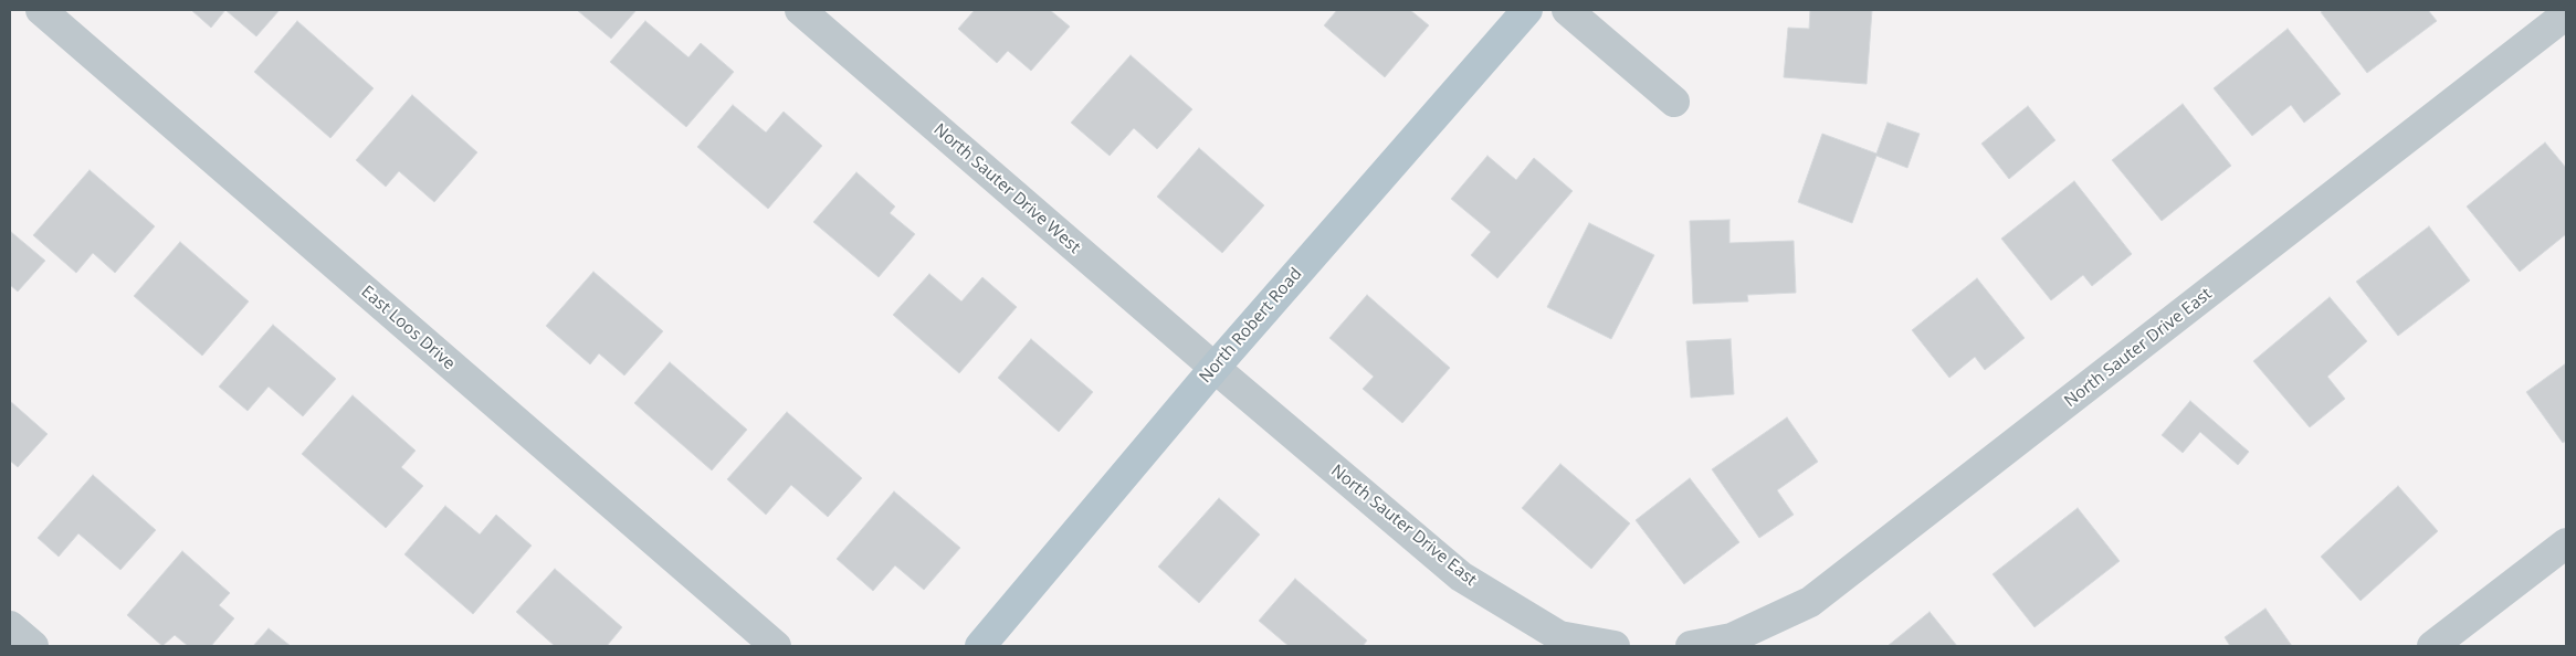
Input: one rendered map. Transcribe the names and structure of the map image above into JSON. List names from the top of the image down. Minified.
{"streets":{"main road":["North Robert Road"],"street":["North Sauter Drive West","East Loos Drive","North Sauter Drive East"]},"crossings":[["North Sauter Drive West","North Robert Road"],["North Sauter Drive West","North Sauter Drive East"],["North Robert Road","North Sauter Drive East"]]}
